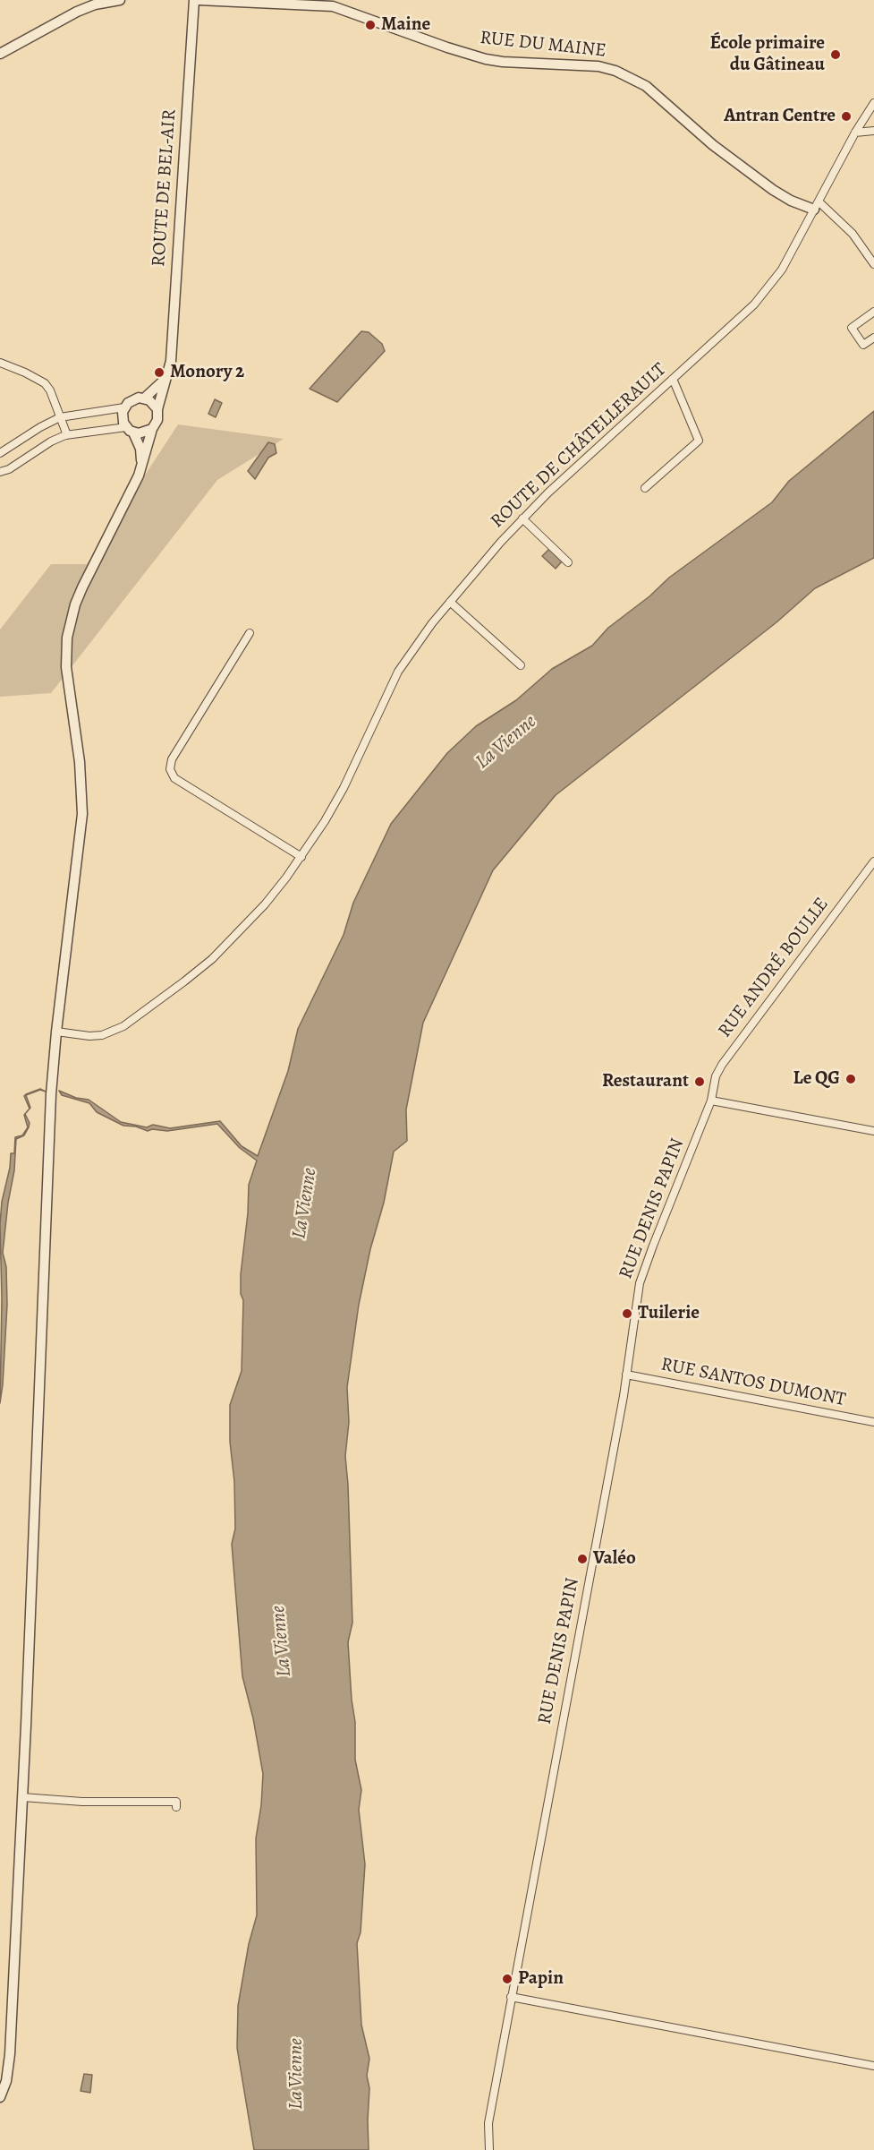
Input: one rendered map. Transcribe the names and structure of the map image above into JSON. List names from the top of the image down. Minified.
{"streets":{"street":["RUE DU MAINE","ROUTE DE BEL-AIR","ROUTE DE CHÂTELLERAULT","RUE ANDRÉ BOULLE","RUE DENIS PAPIN","RUE SANTOS DUMONT"]},"crossings":[["RUE DU MAINE","ROUTE DE CHÂTELLERAULT"],["RUE ANDRÉ BOULLE","RUE DENIS PAPIN"],["RUE DENIS PAPIN","RUE SANTOS DUMONT"]],"water":["La Vienne"],"places":["Maine","École primaire du Gâtineau","Antran Centre","Monory 2","Le QG","Restaurant","Tuilerie","Valéo","Papin"]}
